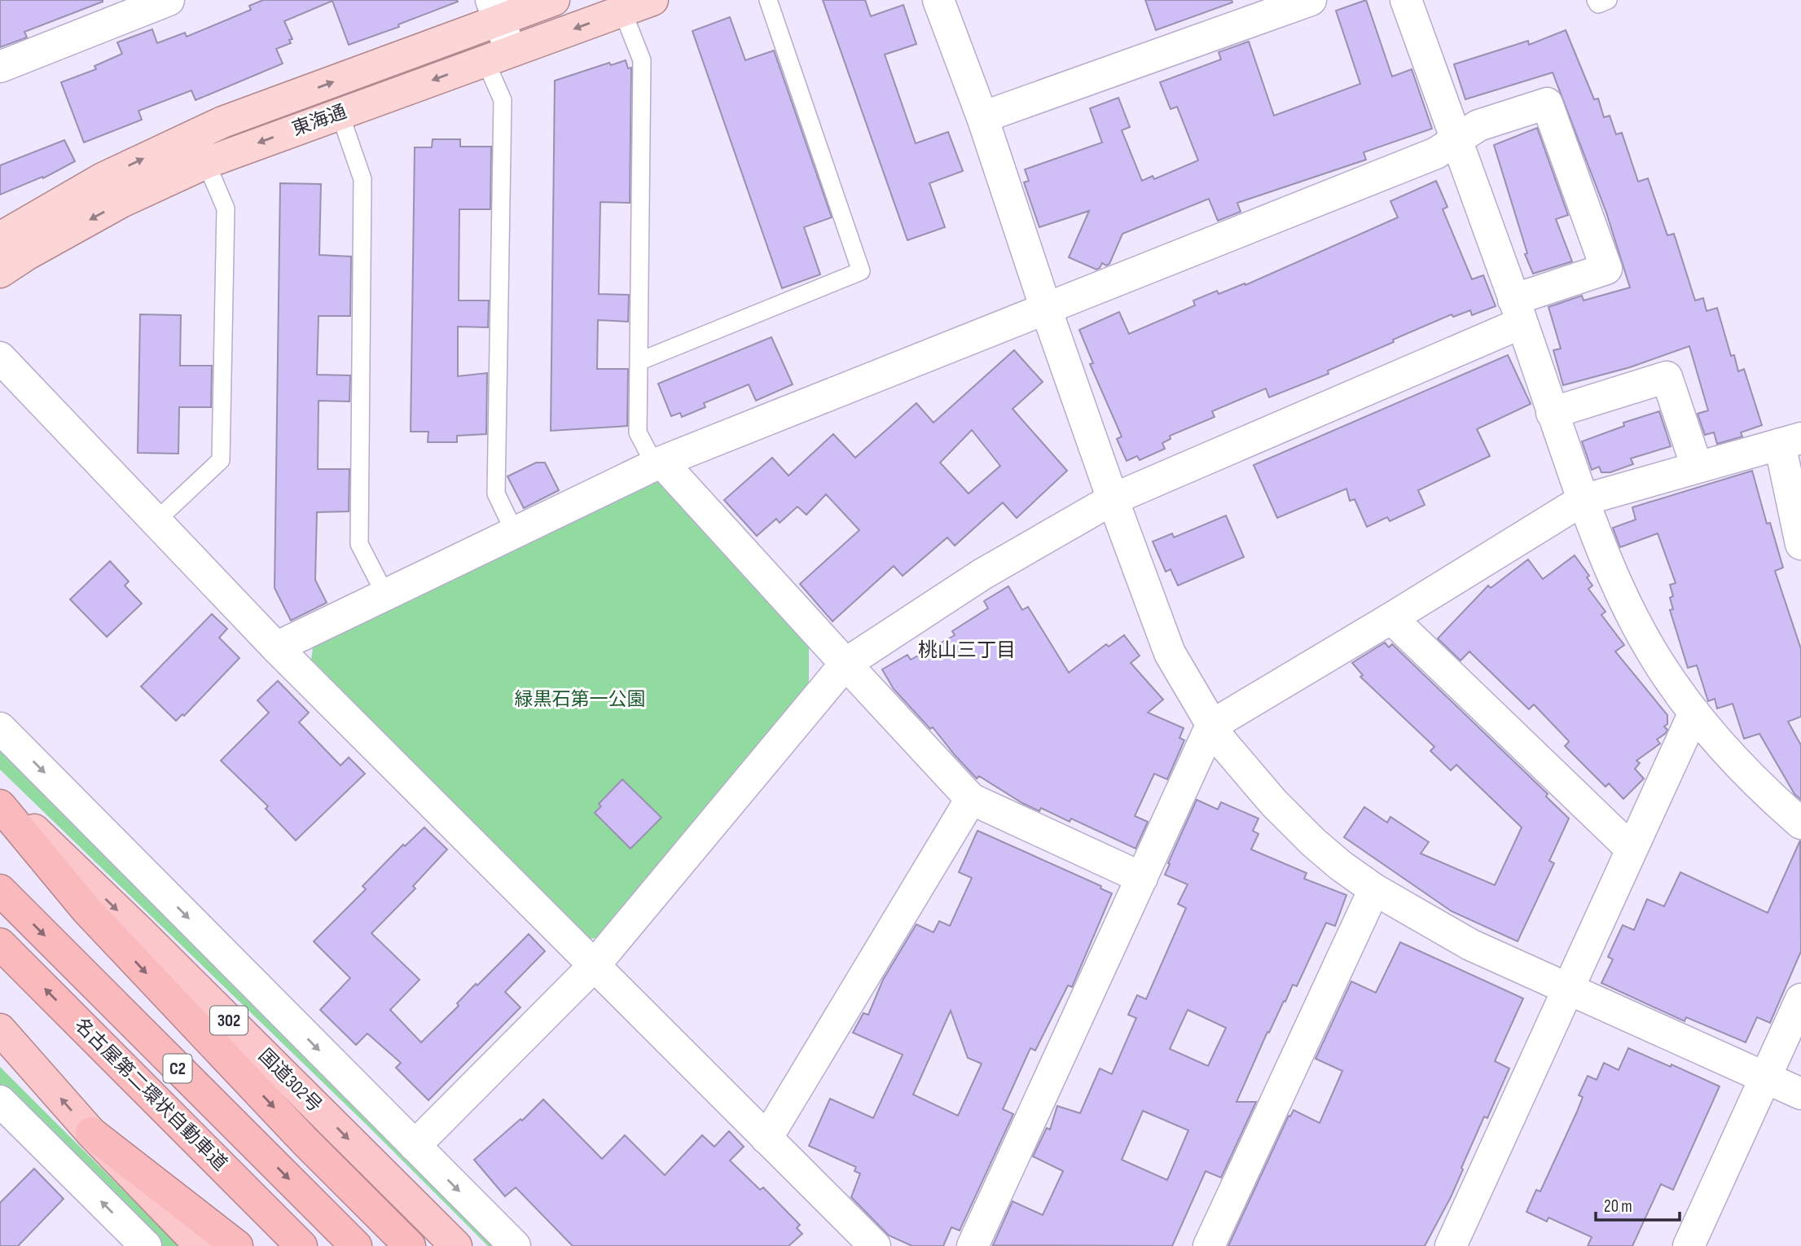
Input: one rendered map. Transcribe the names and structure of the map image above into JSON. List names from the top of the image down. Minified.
{"streets":{"highway":["302","C2","国道302号","名古屋第二環状自動車道"],"main road":["東海通"]},"districts":["桃山三丁目"],"parks":["緑黒石第一公園"],"scale_bar":"20 m"}
